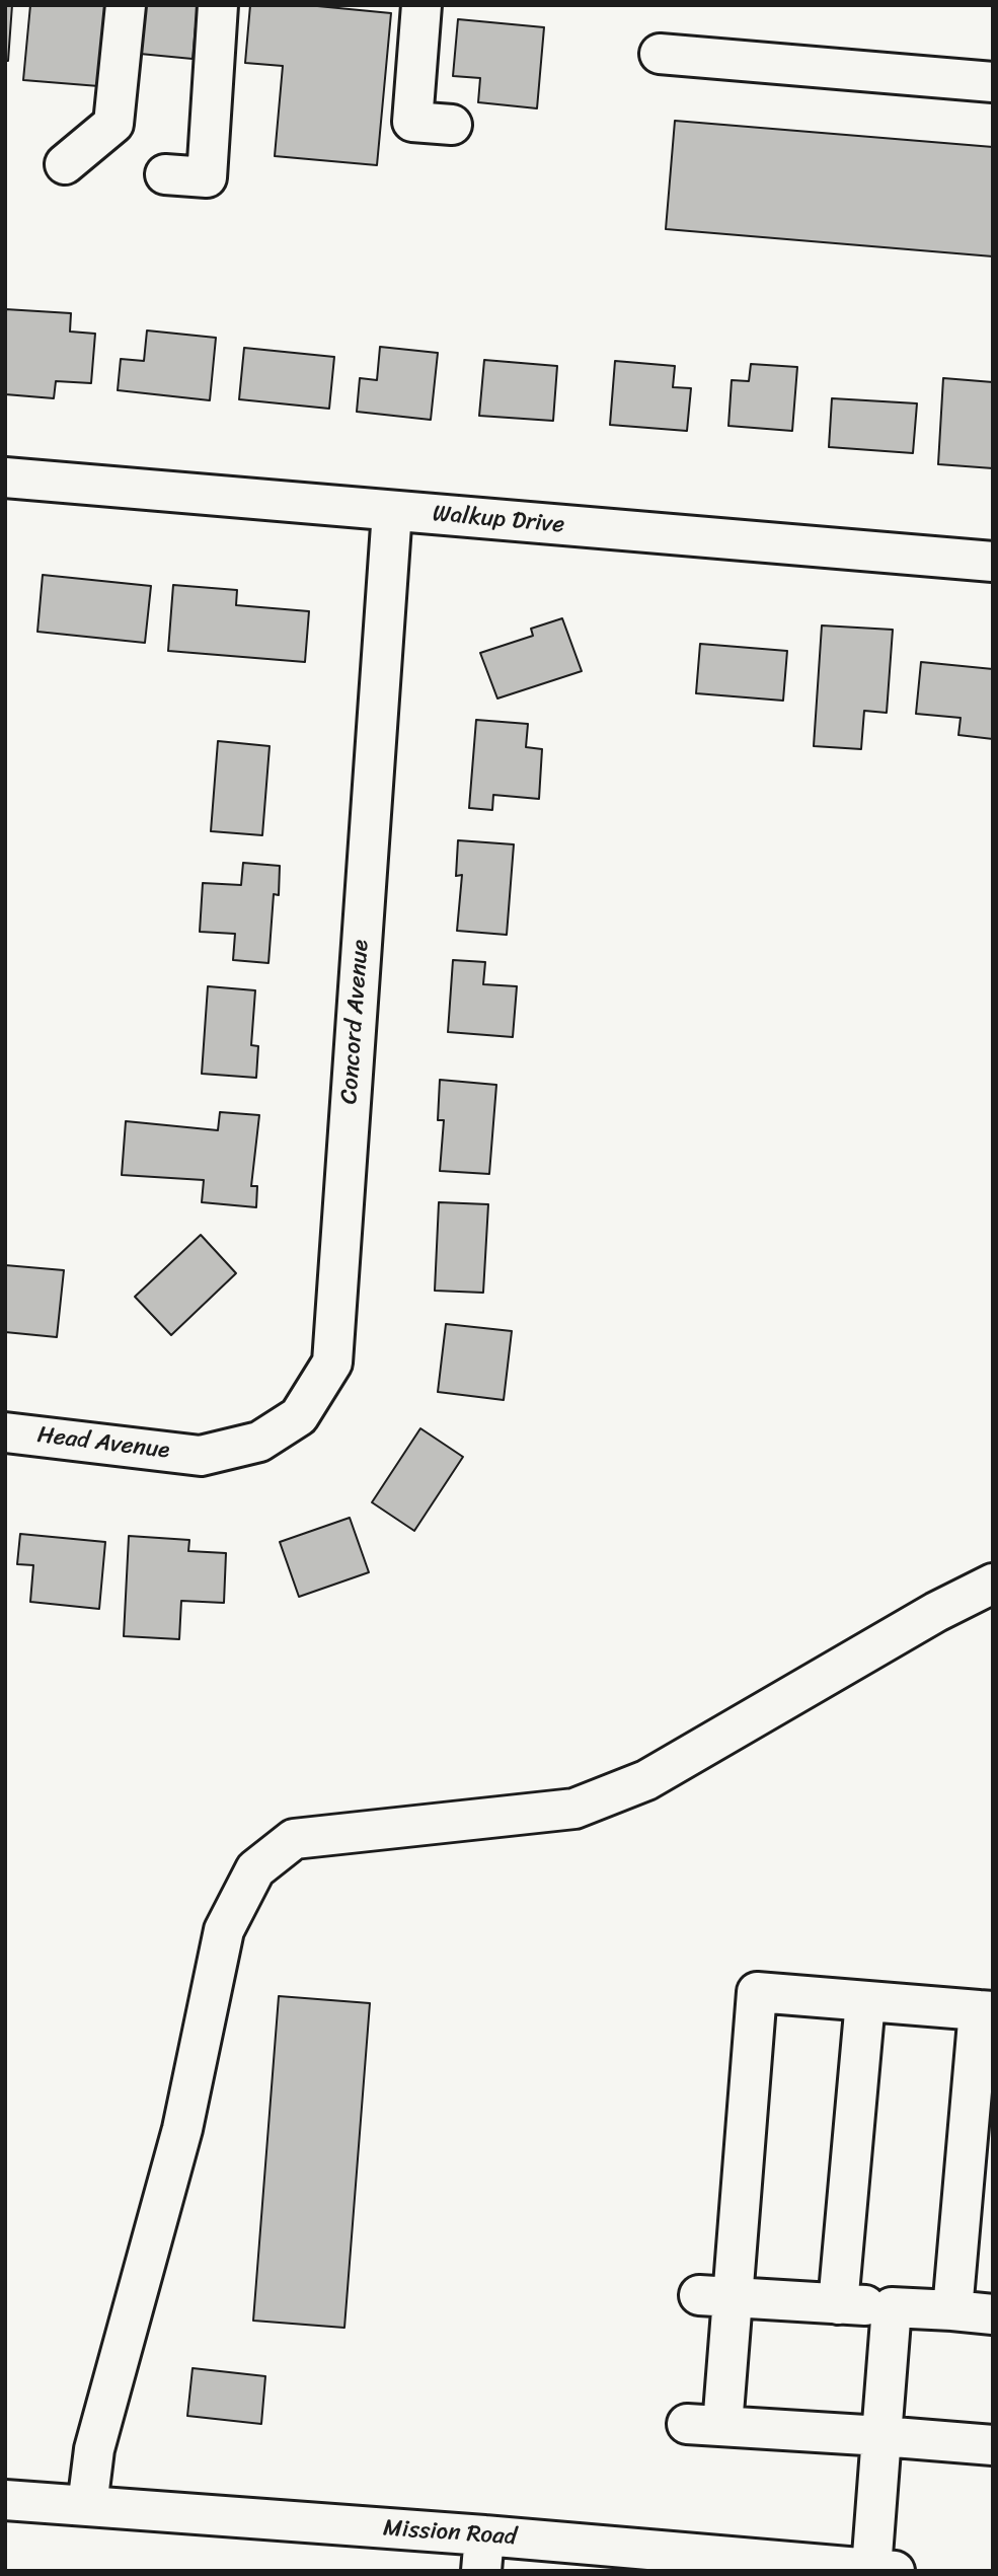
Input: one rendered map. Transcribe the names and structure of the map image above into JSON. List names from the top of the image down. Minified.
{"streets":{"street":["Walkup Drive","Concord Avenue","Head Avenue","Mission Road"]},"crossings":[["Walkup Drive","Concord Avenue"],["Concord Avenue","Head Avenue"]]}
